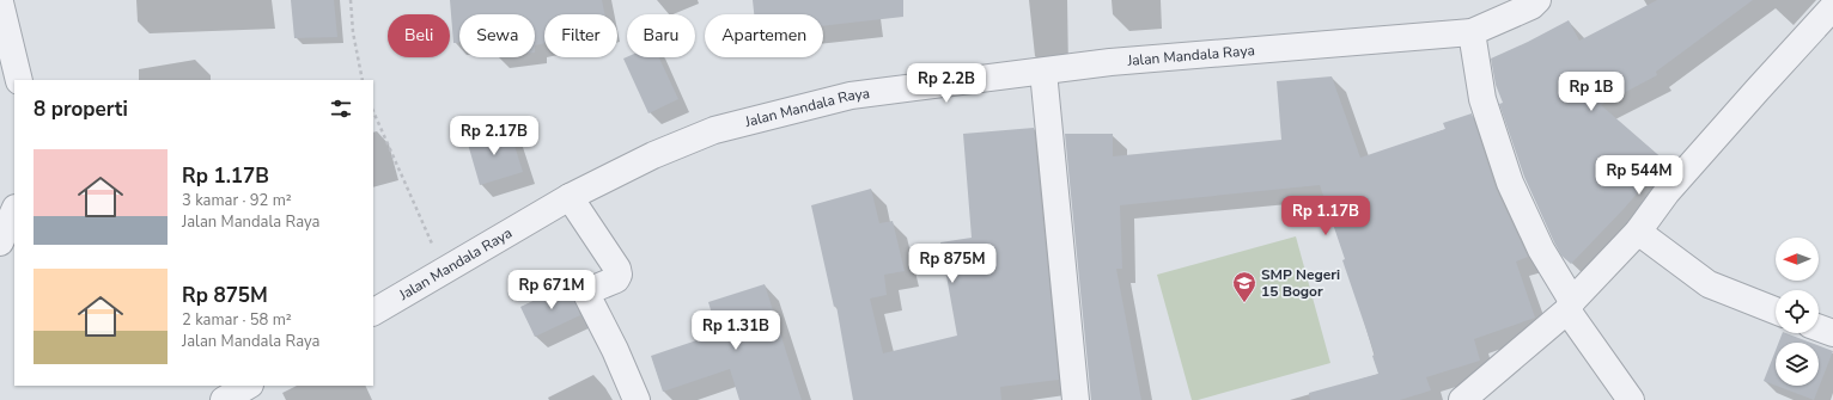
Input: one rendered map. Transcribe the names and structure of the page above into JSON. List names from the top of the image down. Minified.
{"streets":{"street":["Jalan Mandala Raya"]},"places":{"school or university":["SMP Negeri 15 Bogor"]},"north":"left","page":{"chip":["Beli","Sewa","Filter","Baru","Apartemen"],"price":["Rp 2.2B","Rp 1B","Rp 2.17B","Rp 544M","Rp 1.17B","Rp 875M","Rp 671M","Rp 1.31B"],"heading":"8 properti","list":[{"name":"Rp 1.17B","note":"3 kamar · 92 m² · Jalan Mandala Raya"},{"name":"Rp 875M","note":"2 kamar · 58 m² · Jalan Mandala Raya"}]}}
